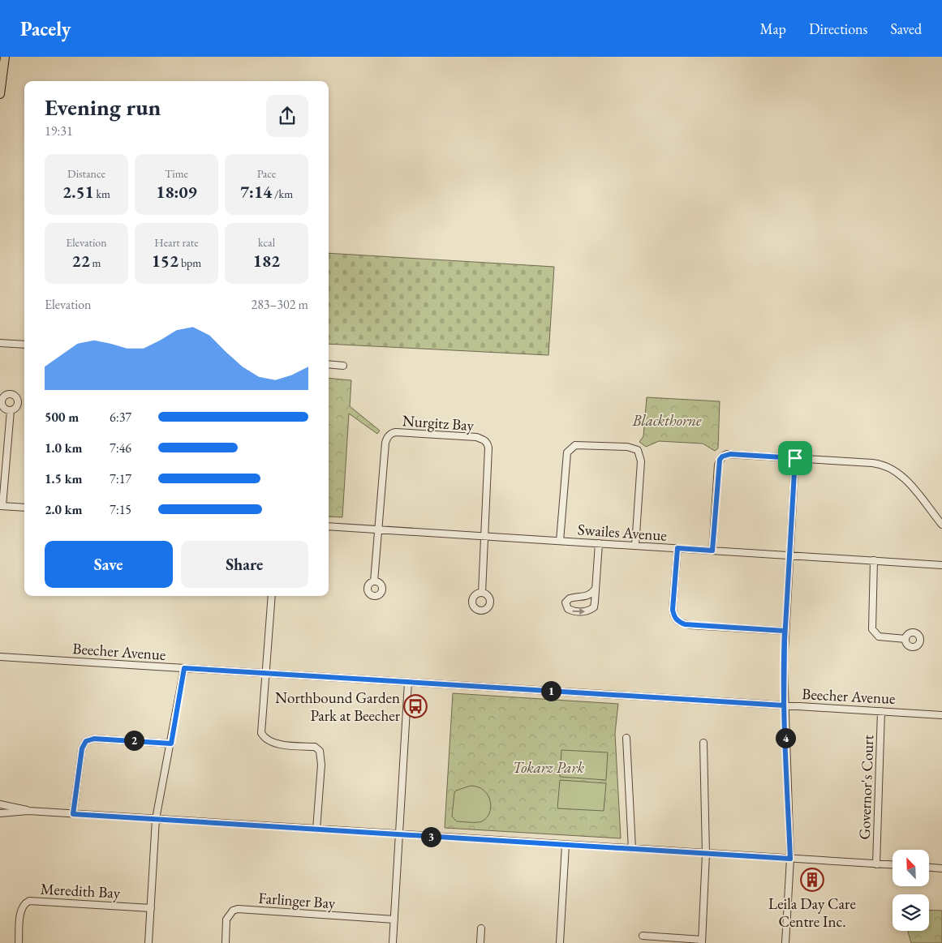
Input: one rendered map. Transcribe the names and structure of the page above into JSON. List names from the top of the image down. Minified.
{"streets":{"street":["Nurgitz Bay","Swailes Avenue","Beecher Avenue","Governor's Court","Meredith Bay","Farlinger Bay"]},"crossings":[["Nurgitz Bay","Swailes Avenue"],["Beecher Avenue","Governor's Court"]],"parks":["Blackthorne","Tokarz Park"],"places":{"bus stop":["Northbound Garden Park at Beecher"],"building":["Leila Day Care Centre Inc."]},"north":"top left","page":{"header":"Pacely","nav":["Map","Directions","Saved"],"heading":["Evening run","19:31"],"stats":[["Distance","2.51 km"],["Time","18:09"],["Pace","7:14 /km"],["Elevation","22 m"],["Heart rate","152 bpm"],["kcal","182"]],"chart":["Elevation","283–302 m"],"list":[{"name":"500 m","note":"6:37"},{"name":"1.0 km","note":"7:46"},{"name":"1.5 km","note":"7:17"},{"name":"2.0 km","note":"7:15"}],"buttons":["Save","Share"],"pins":["1","4","2","3"]}}
